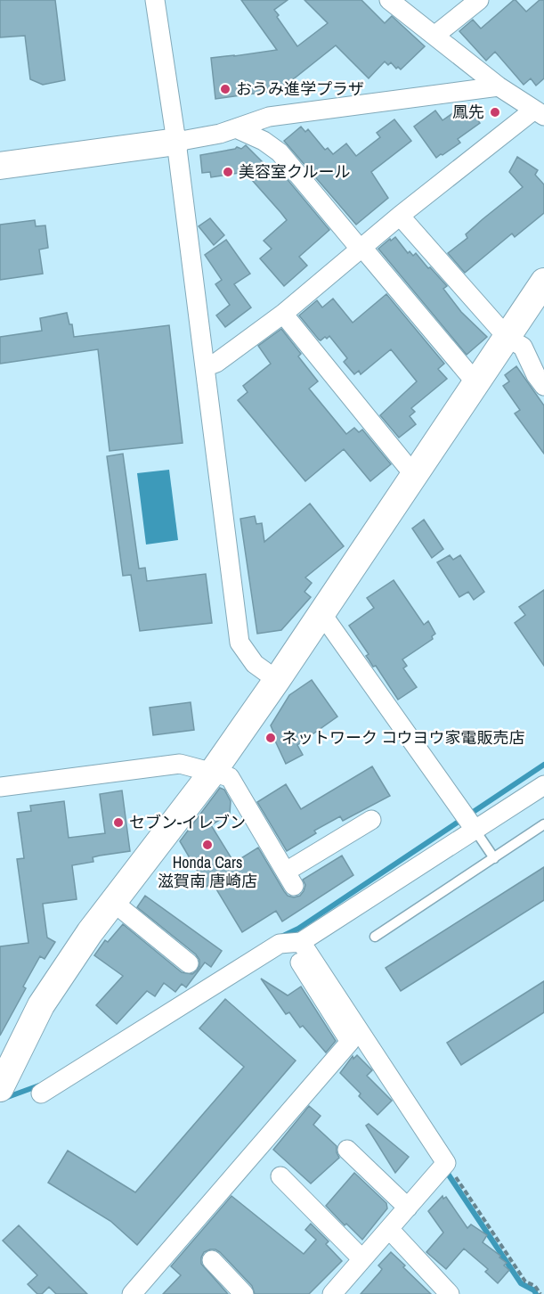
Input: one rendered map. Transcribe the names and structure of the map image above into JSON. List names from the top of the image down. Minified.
{"places":["おうみ進学プラザ","鳳先","美容室クルール","ネットワーク コウヨウ家電販売店","セブン-イレブン","Honda Cars 滋賀南 唐崎店"]}
